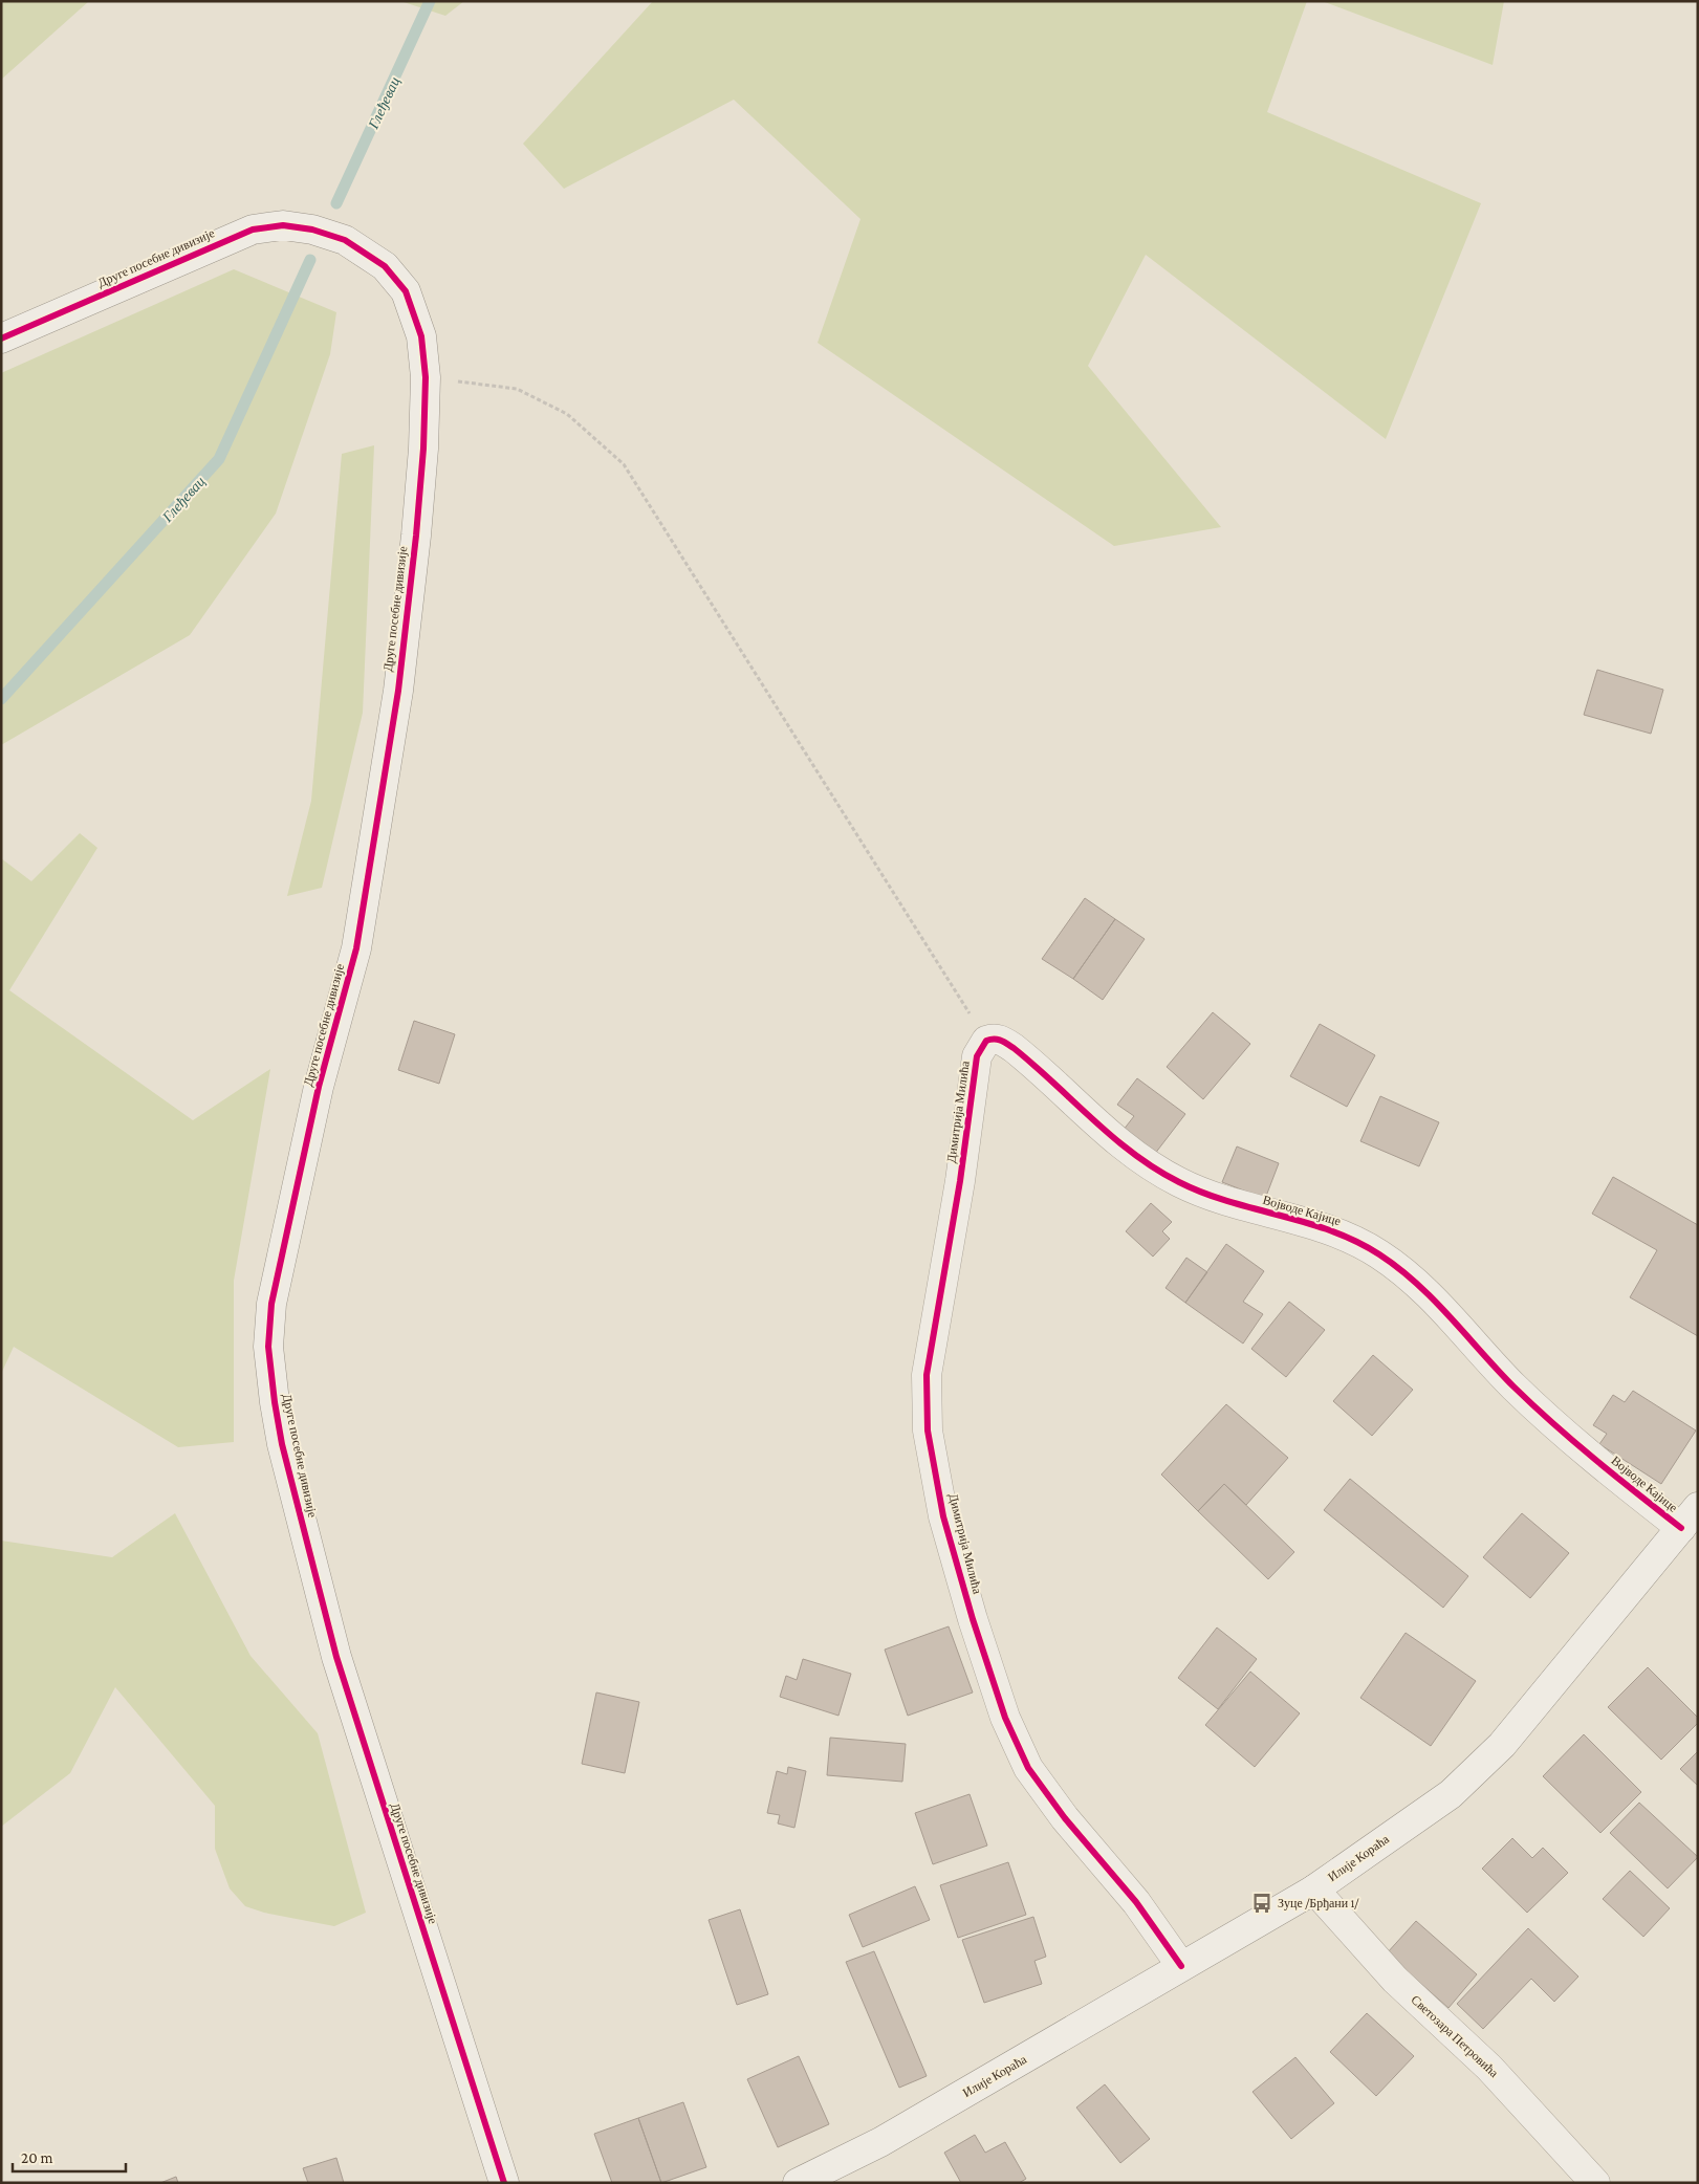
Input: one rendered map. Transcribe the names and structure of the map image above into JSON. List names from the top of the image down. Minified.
{"streets":{"street":["Друге посебне дивизије","Димитрија Милића","Војводе Кајице","Илије Кораћа","Светозара Петровића"]},"crossings":[["Димитрија Милића","Војводе Кајице"],["Димитрија Милића","Илије Кораћа"],["Војводе Кајице","Илије Кораћа"],["Илије Кораћа","Светозара Петровића"]],"water":["Глеђевац"],"places":{"bus stop":["Зуце /Брђани 1/"]},"scale_bar":"20 m"}
